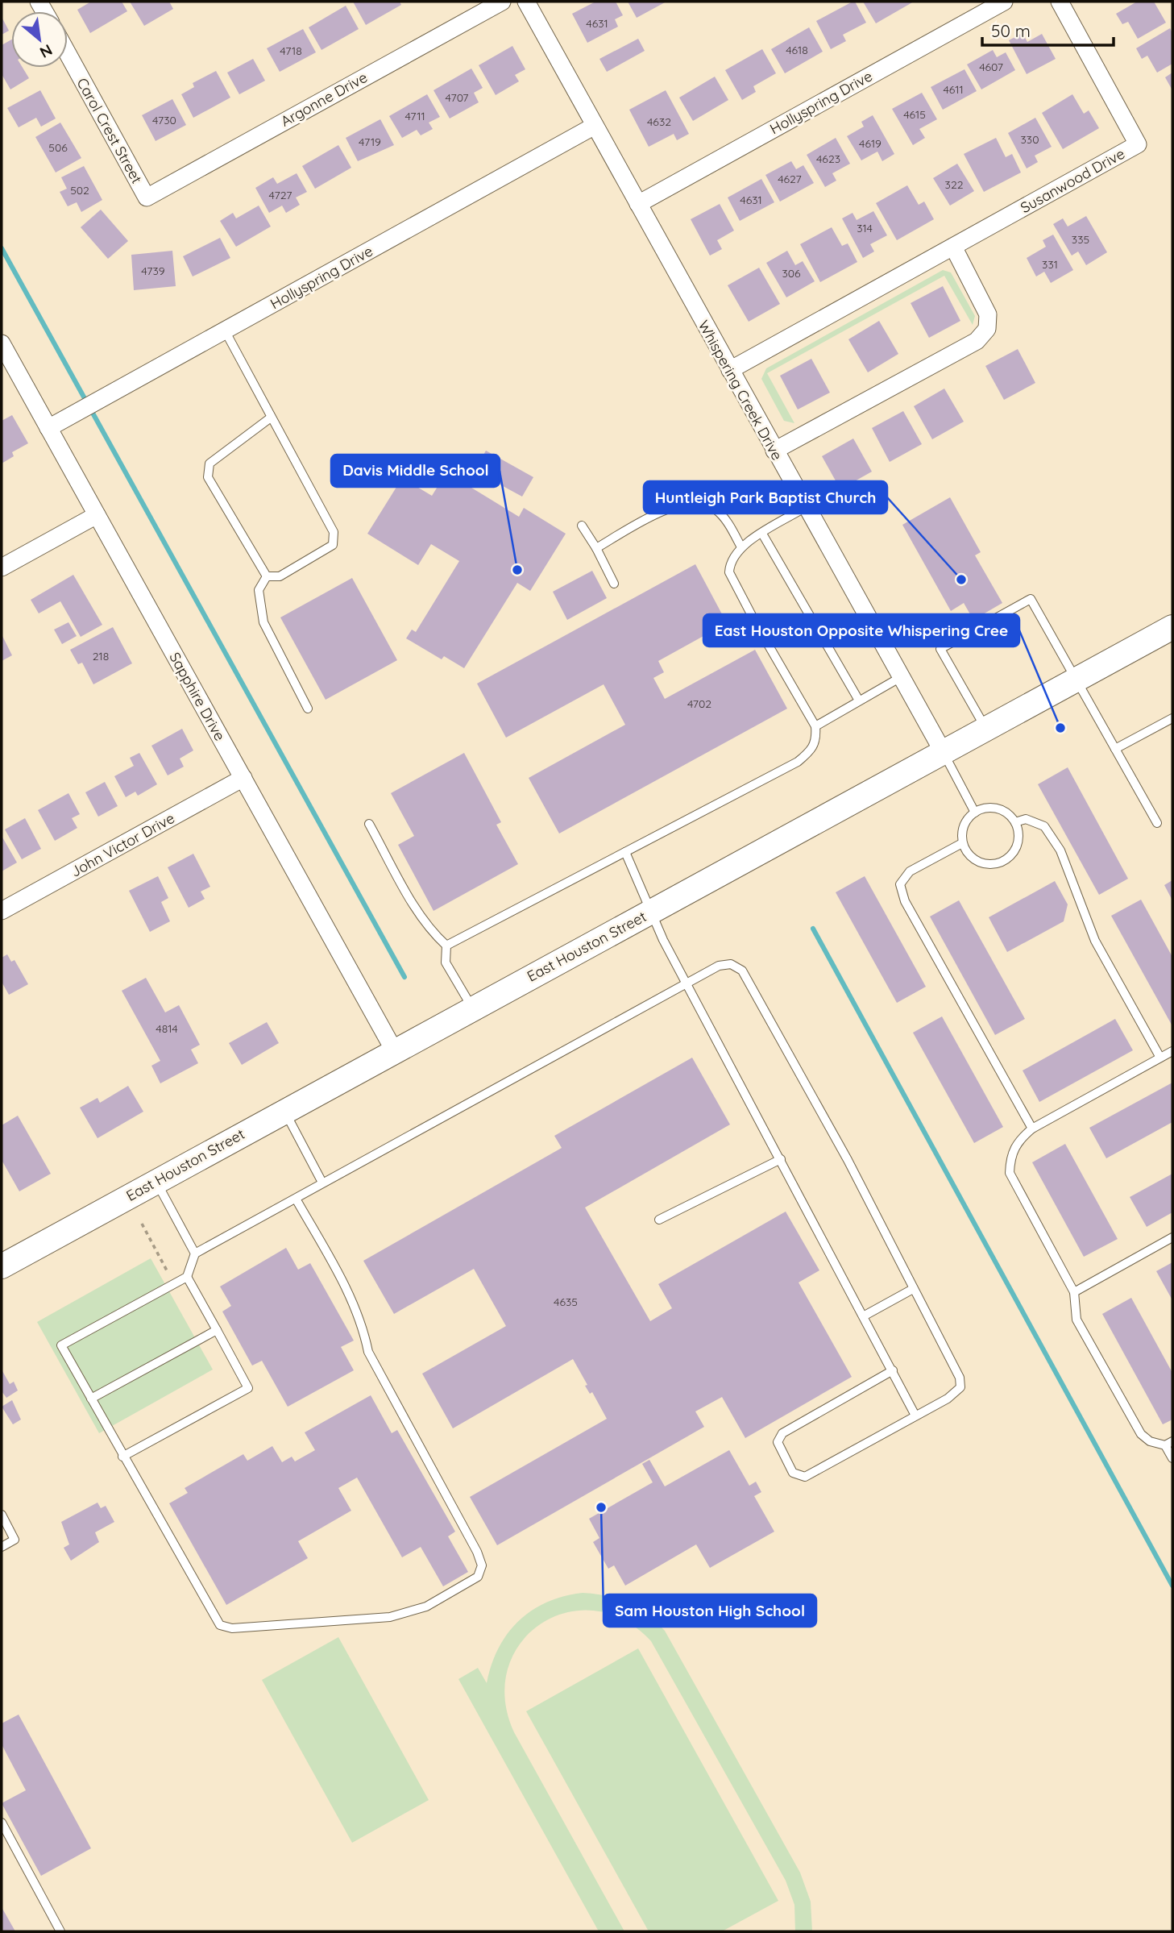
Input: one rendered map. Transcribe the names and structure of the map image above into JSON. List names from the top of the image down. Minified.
{"streets":{"main road":["East Houston Street"],"street":["Argonne Drive","Hollyspring Drive","Carol Crest Street","Susanwood Drive","Whispering Creek Drive","Sapphire Drive","John Victor Drive"]},"crossings":[["Argonne Drive","Carol Crest Street"],["Hollyspring Drive","Whispering Creek Drive"],["Hollyspring Drive","Sapphire Drive"],["Susanwood Drive","Whispering Creek Drive"],["Whispering Creek Drive","East Houston Street"],["Sapphire Drive","John Victor Drive"],["Sapphire Drive","East Houston Street"]],"places":["Davis Middle School","Huntleigh Park Baptist Church","East Houston Opposite Whispering Cree","Sam Houston High School"],"house_numbers":["4631","4618","4718","4607","4611","4707","4615","4711","4730","4632","330","4719","4619","506","4623","4627","322","502","4727","4631","314","335","331","4739","306","218","4702","4814","4635"],"scale_bar":"50 m","north":"bottom right"}
